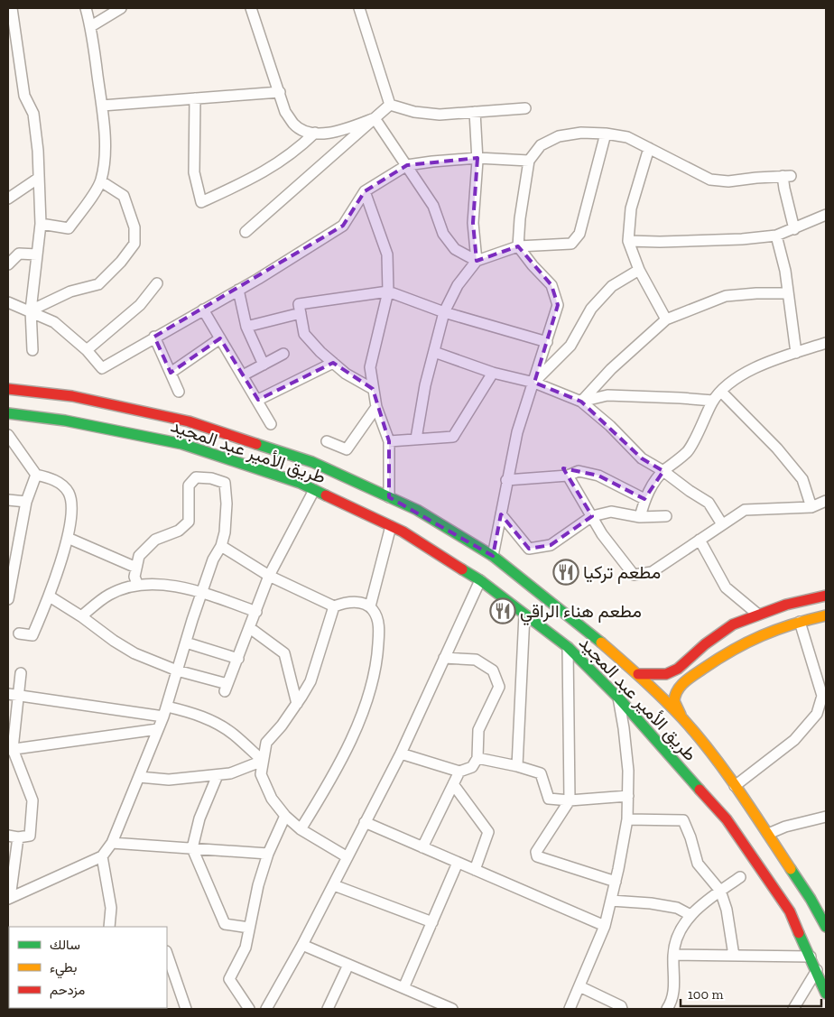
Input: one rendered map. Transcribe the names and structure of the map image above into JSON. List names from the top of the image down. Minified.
{"streets":{"main road":["طريق الأمير عبد المجيد"]},"places":{"restaurant":["مطعم تركيا","مطعم هناء الراقي"]},"legend":["سالك","بطيء","مزدحم"],"scale_bar":"100 m"}
